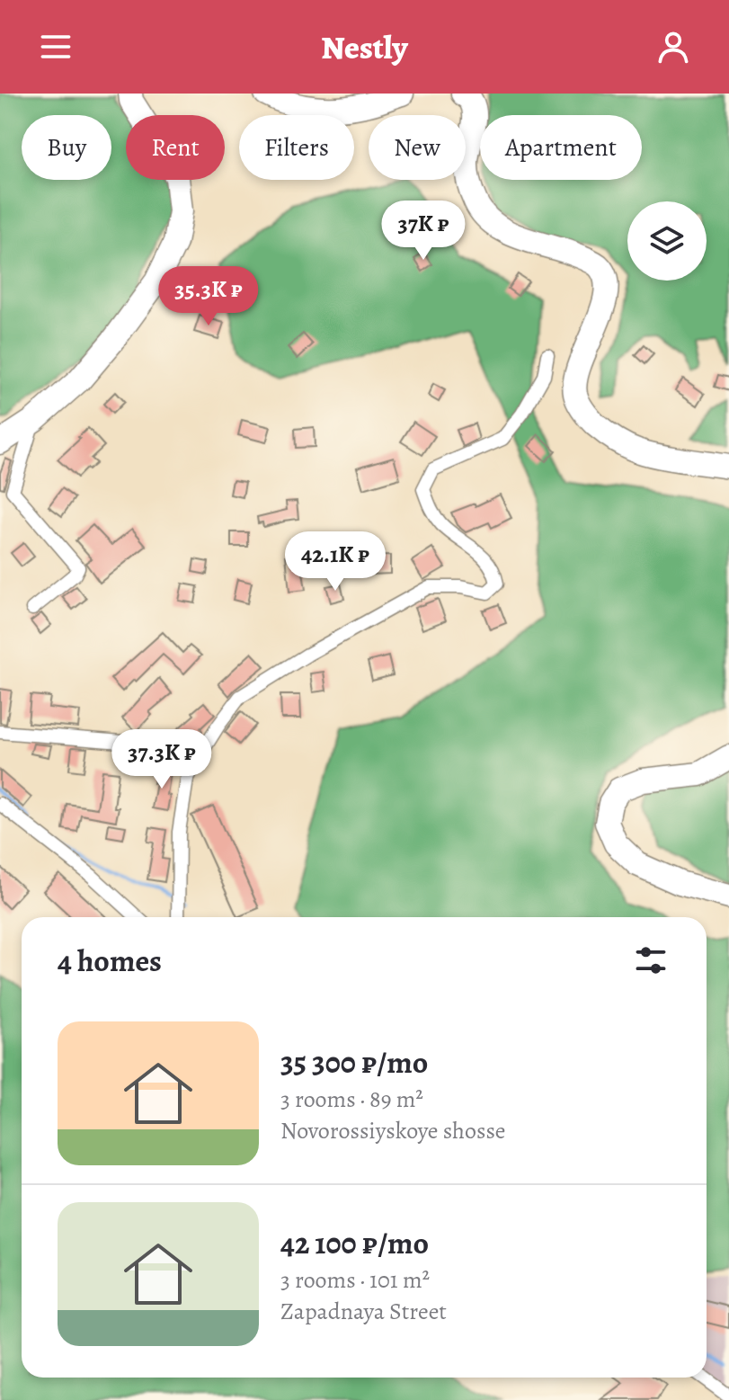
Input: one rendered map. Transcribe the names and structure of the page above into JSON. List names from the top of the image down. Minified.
{"page":{"header":"Nestly","chip":["Buy","Rent","Filters","New","Apartment"],"price":["37K ₽","35.3K ₽","42.1K ₽","37.3K ₽"],"heading":"4 homes","list":[{"name":"35 300 ₽/mo","note":"3 rooms · 89 m² · Novorossiyskoye shosse"},{"name":"42 100 ₽/mo","note":"3 rooms · 101 m² · Zapadnaya Street"}]}}
